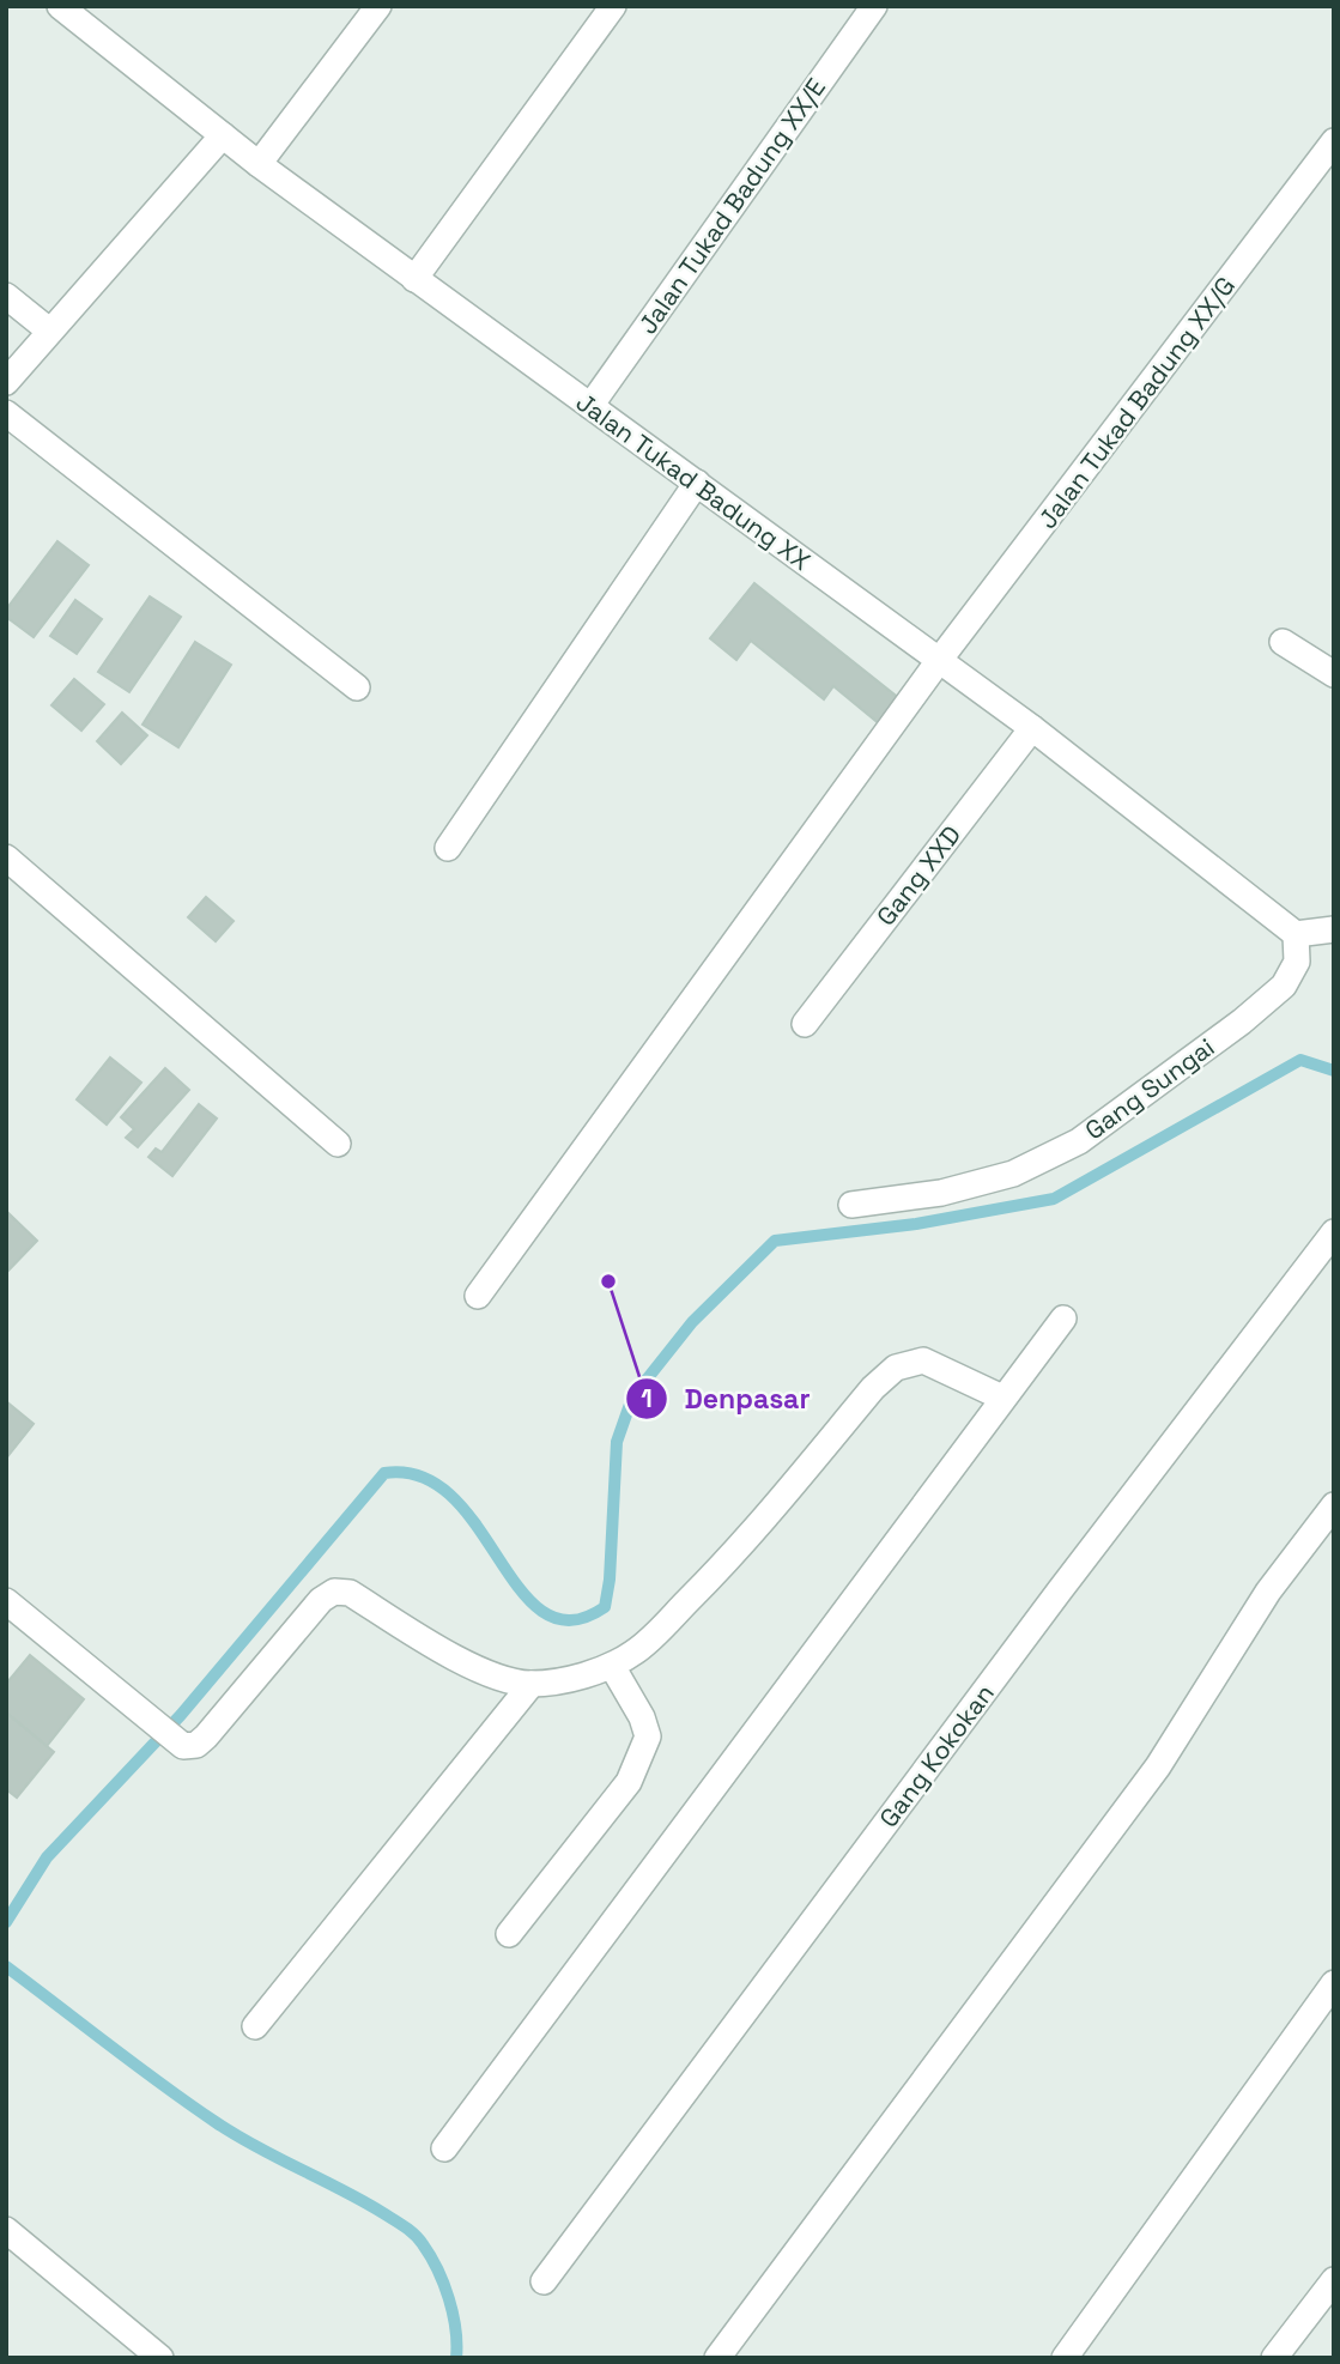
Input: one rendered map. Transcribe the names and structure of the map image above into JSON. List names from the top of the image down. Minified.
{"streets":{"street":["Jalan Tukad Badung XX/E","Jalan Tukad Badung XX/G","Jalan Tukad Badung XX","Gang XXD","Gang Sungai","Gang Kokokan"]},"crossings":[["Jalan Tukad Badung XX/E","Jalan Tukad Badung XX"],["Jalan Tukad Badung XX/G","Jalan Tukad Badung XX"],["Jalan Tukad Badung XX","Gang XXD"],["Jalan Tukad Badung XX","Gang Sungai"]],"places":["Denpasar"]}
